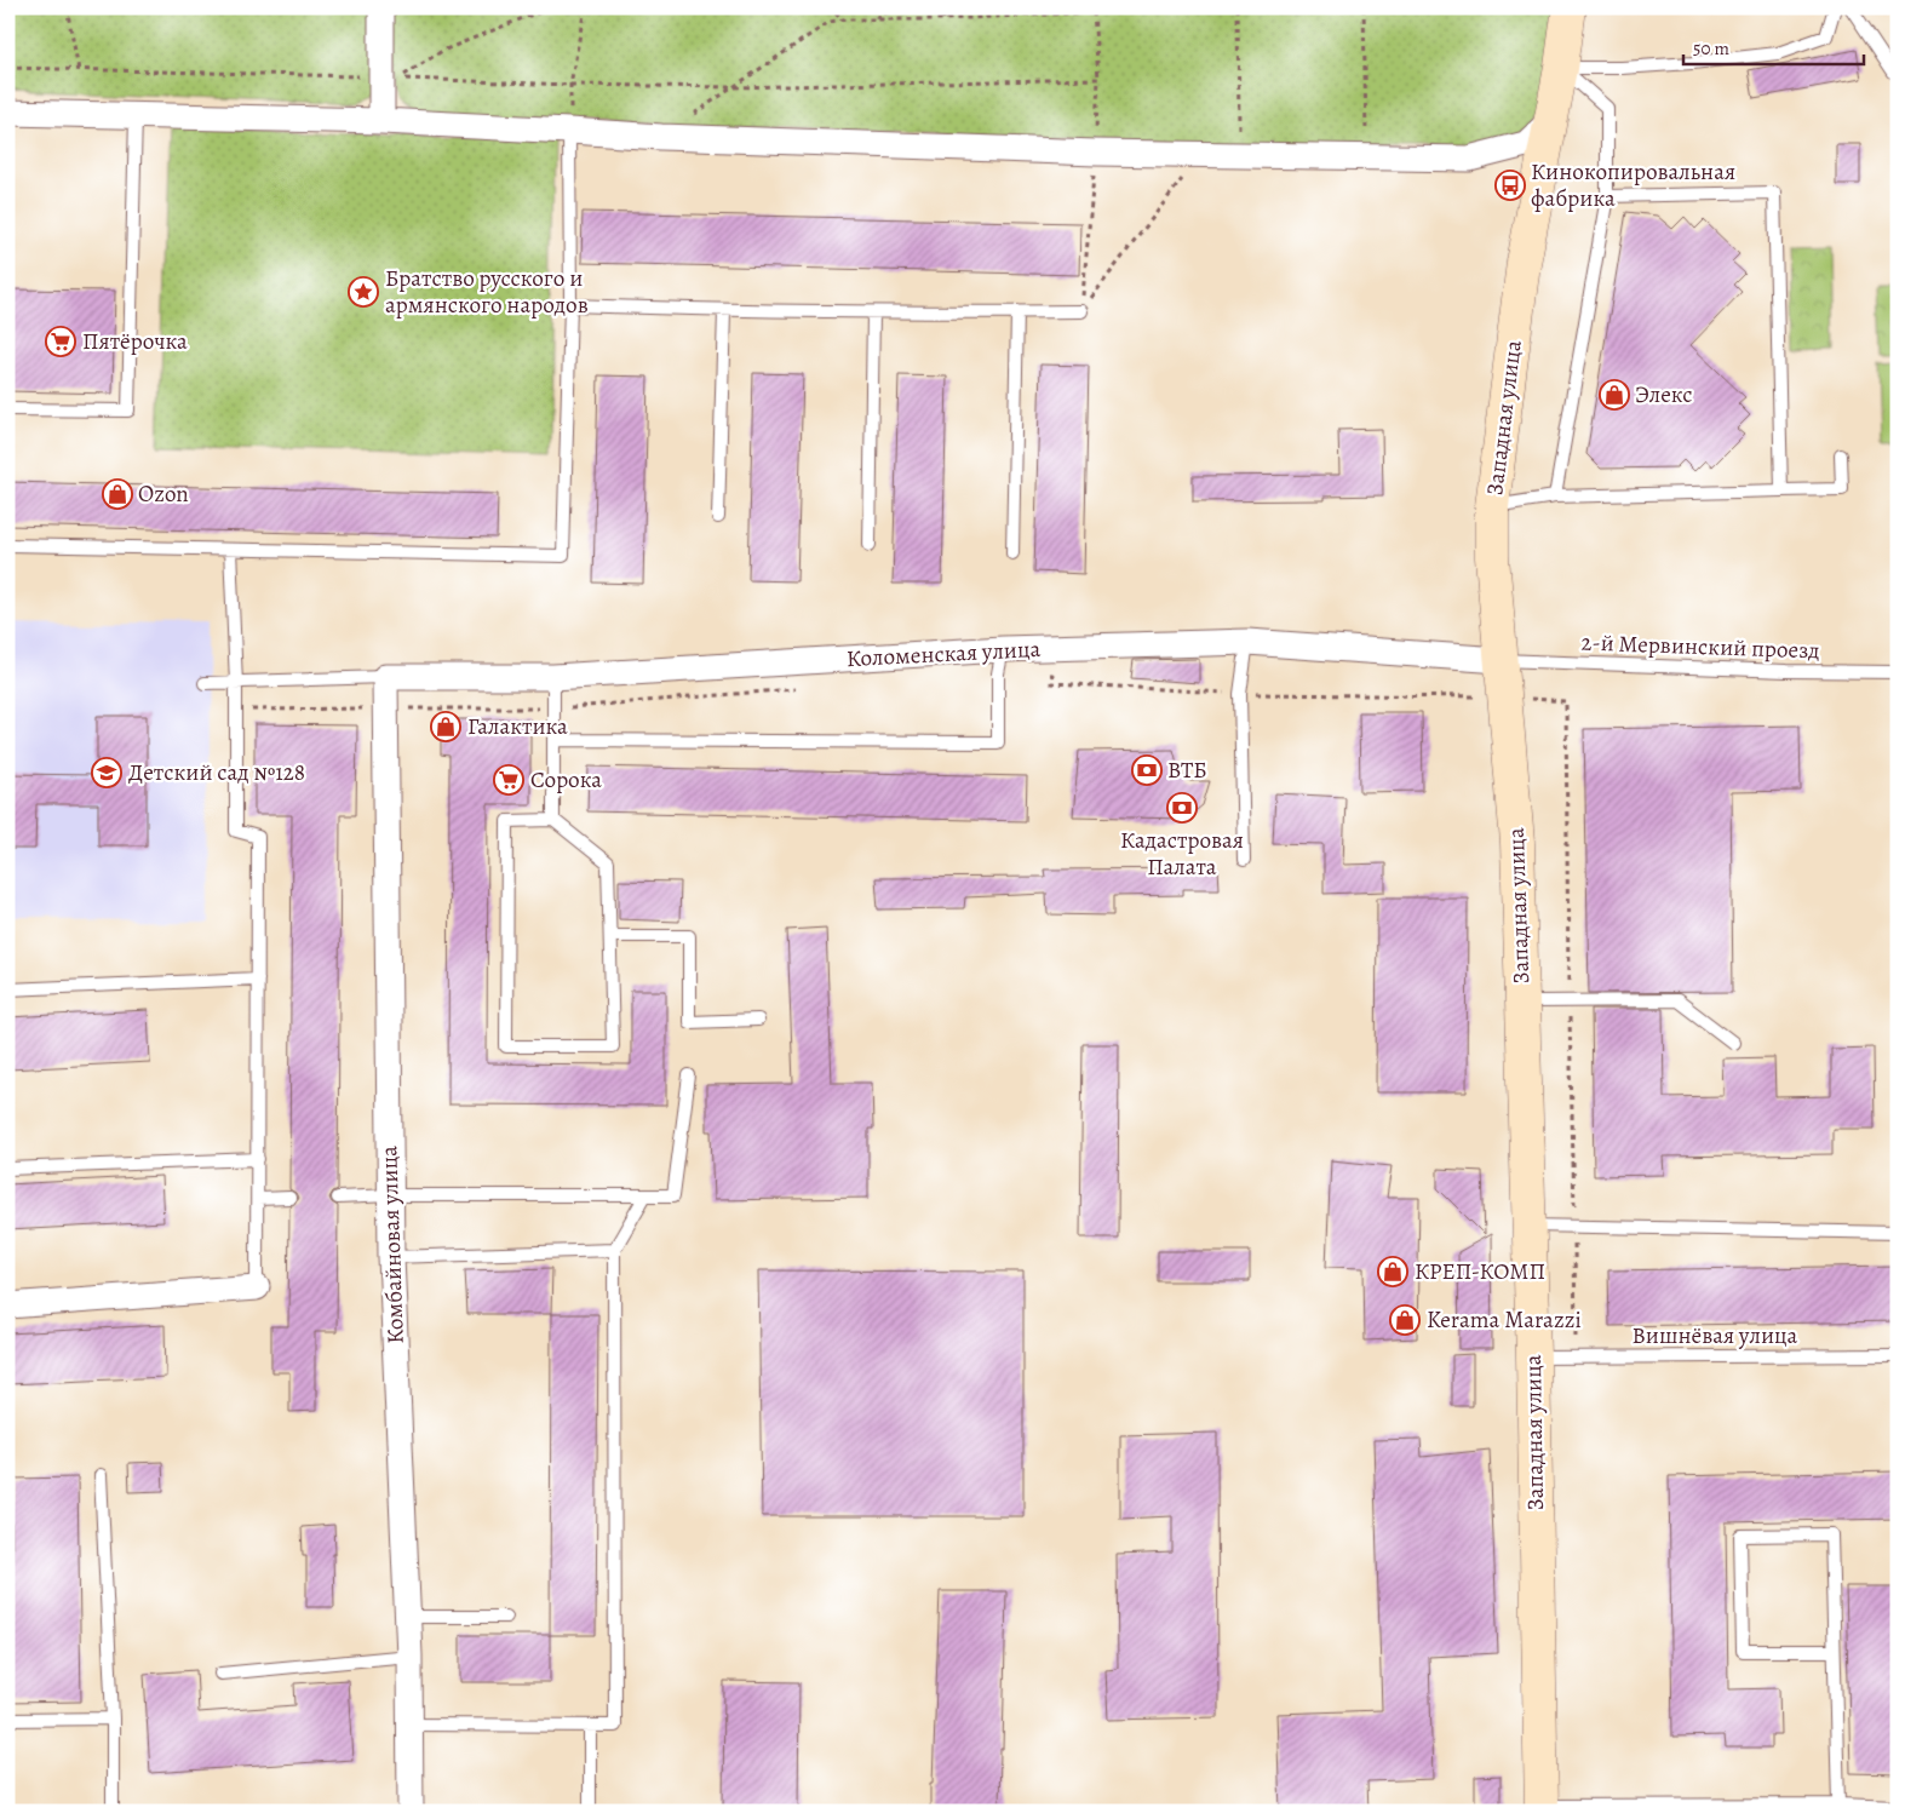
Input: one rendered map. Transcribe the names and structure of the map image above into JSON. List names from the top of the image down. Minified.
{"streets":{"street":["Западная улица","Коломенская улица","Комбайновая улица"],"lane":["2-й Мервинский проезд","Вишнёвая улица"]},"crossings":[["Западная улица","2-й Мервинский проезд"],["Западная улица","Коломенская улица"],["Западная улица","Вишнёвая улица"],["2-й Мервинский проезд","Коломенская улица"],["Коломенская улица","Комбайновая улица"]],"places":{"bus stop":["Кинокопировальная фабрика"],"place":["Братство русского и армянского народов"],"supermarket":["Пятёрочка","Сорока"],"shop":["Элекс","Ozon","Галактика","КРЕП-КОМП","Kerama Marazzi"],"bank":["ВТБ","Кадастровая Палата"],"school or university":["Детский сад №128"]},"scale_bar":"50 m"}
